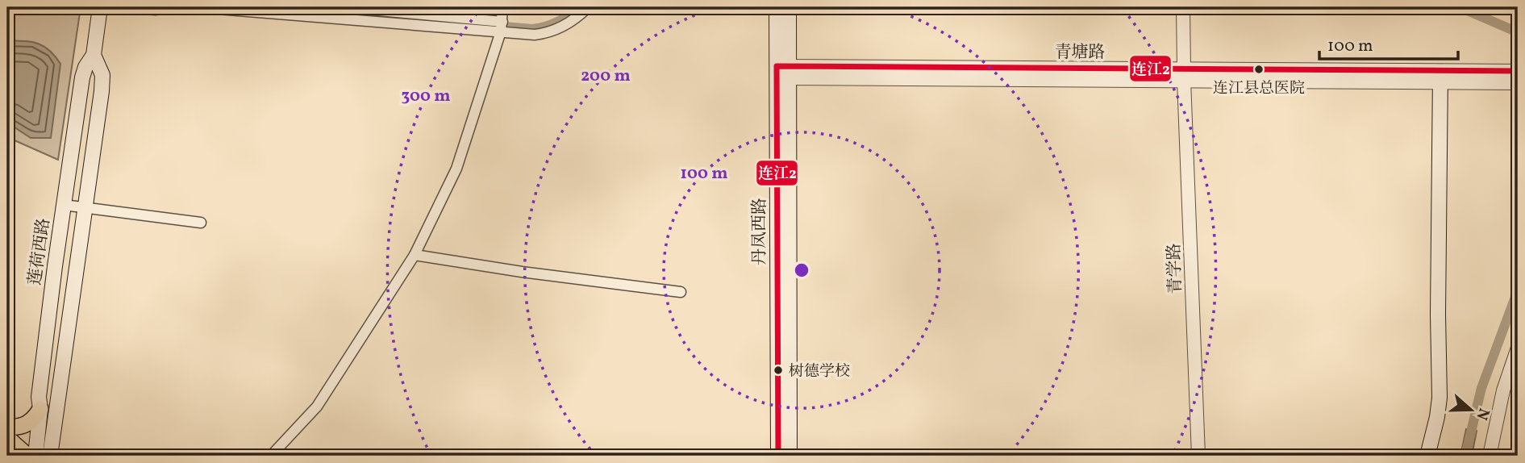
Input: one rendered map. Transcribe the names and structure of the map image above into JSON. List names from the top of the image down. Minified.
{"streets":{"main road":["丹凤西路","莲荷西路"],"street":["青塘路","青学路"]},"crossings":[["青塘路","丹凤西路"],["青塘路","青学路"]],"places":["连江县总医院","树德学校"],"lines":["transit line 连江2"],"scale_bar":"100 m","north":"right","rings":["200 m","300 m","100 m"]}
